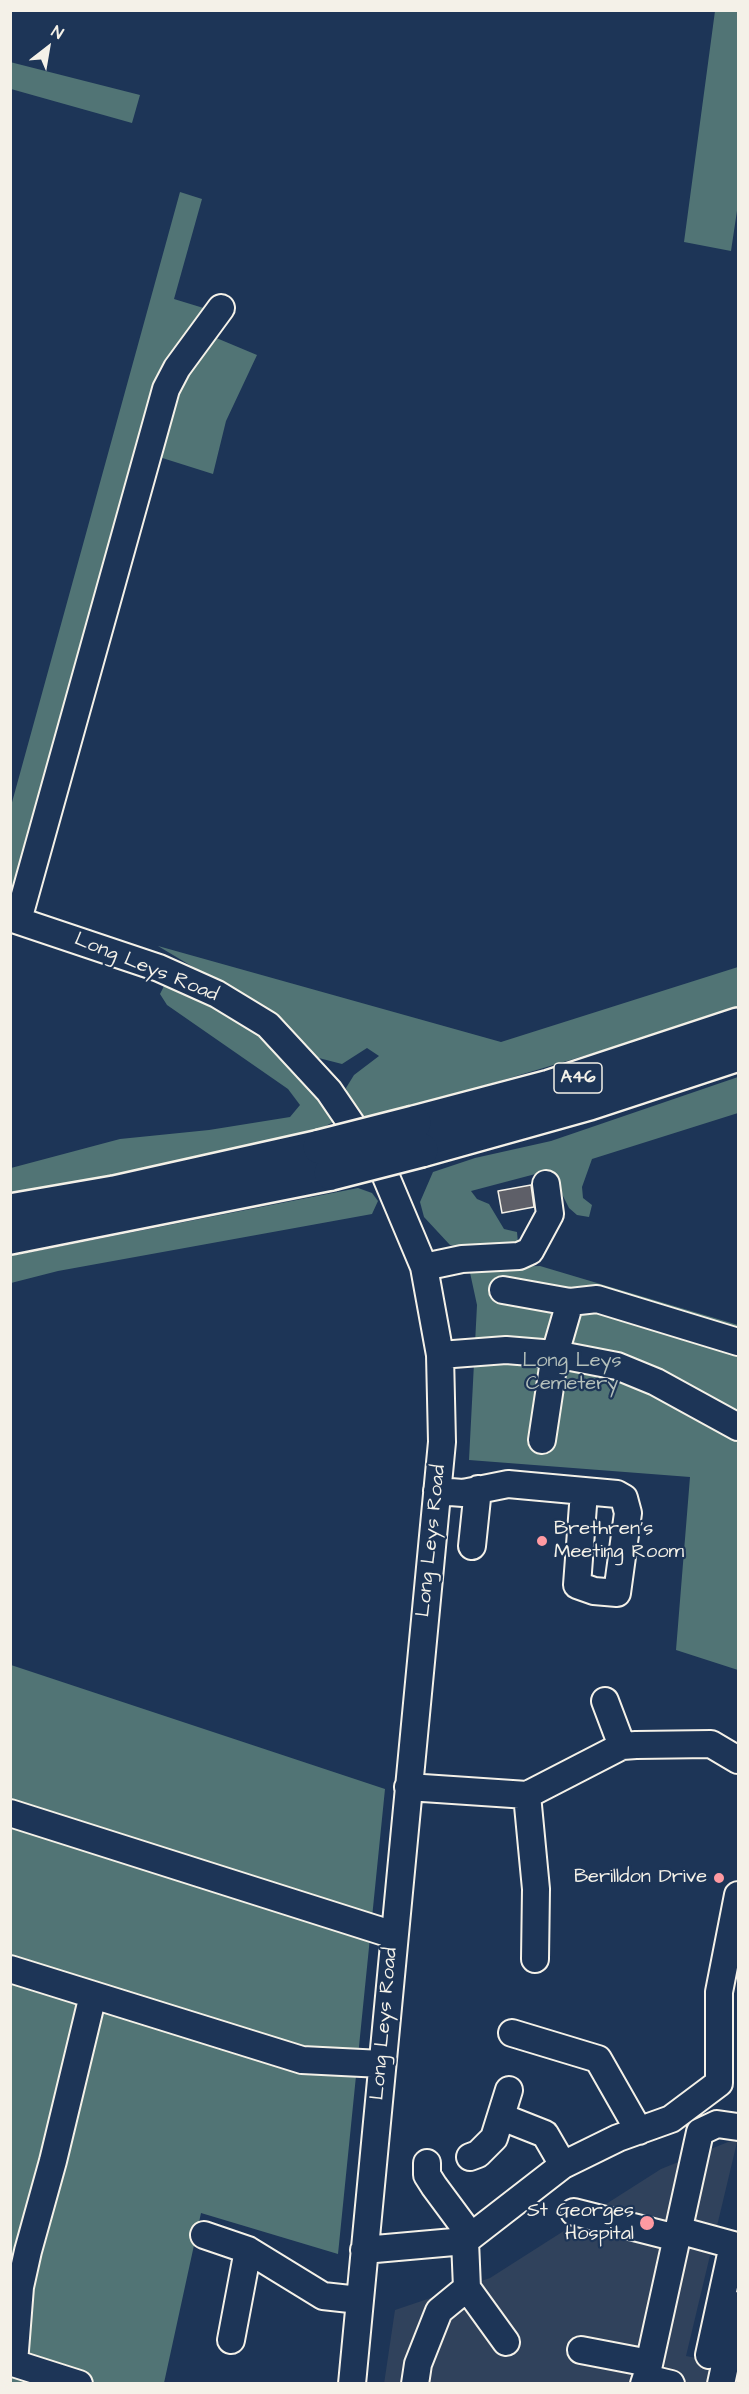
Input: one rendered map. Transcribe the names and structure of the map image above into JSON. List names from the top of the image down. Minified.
{"streets":{"highway":["A46"],"street":["Long Leys Road"]},"parks":["Long Leys Cemetery"],"places":["Brethren's Meeting Room","Berilldon Drive","St Georges Hospital"],"north":"top right"}
